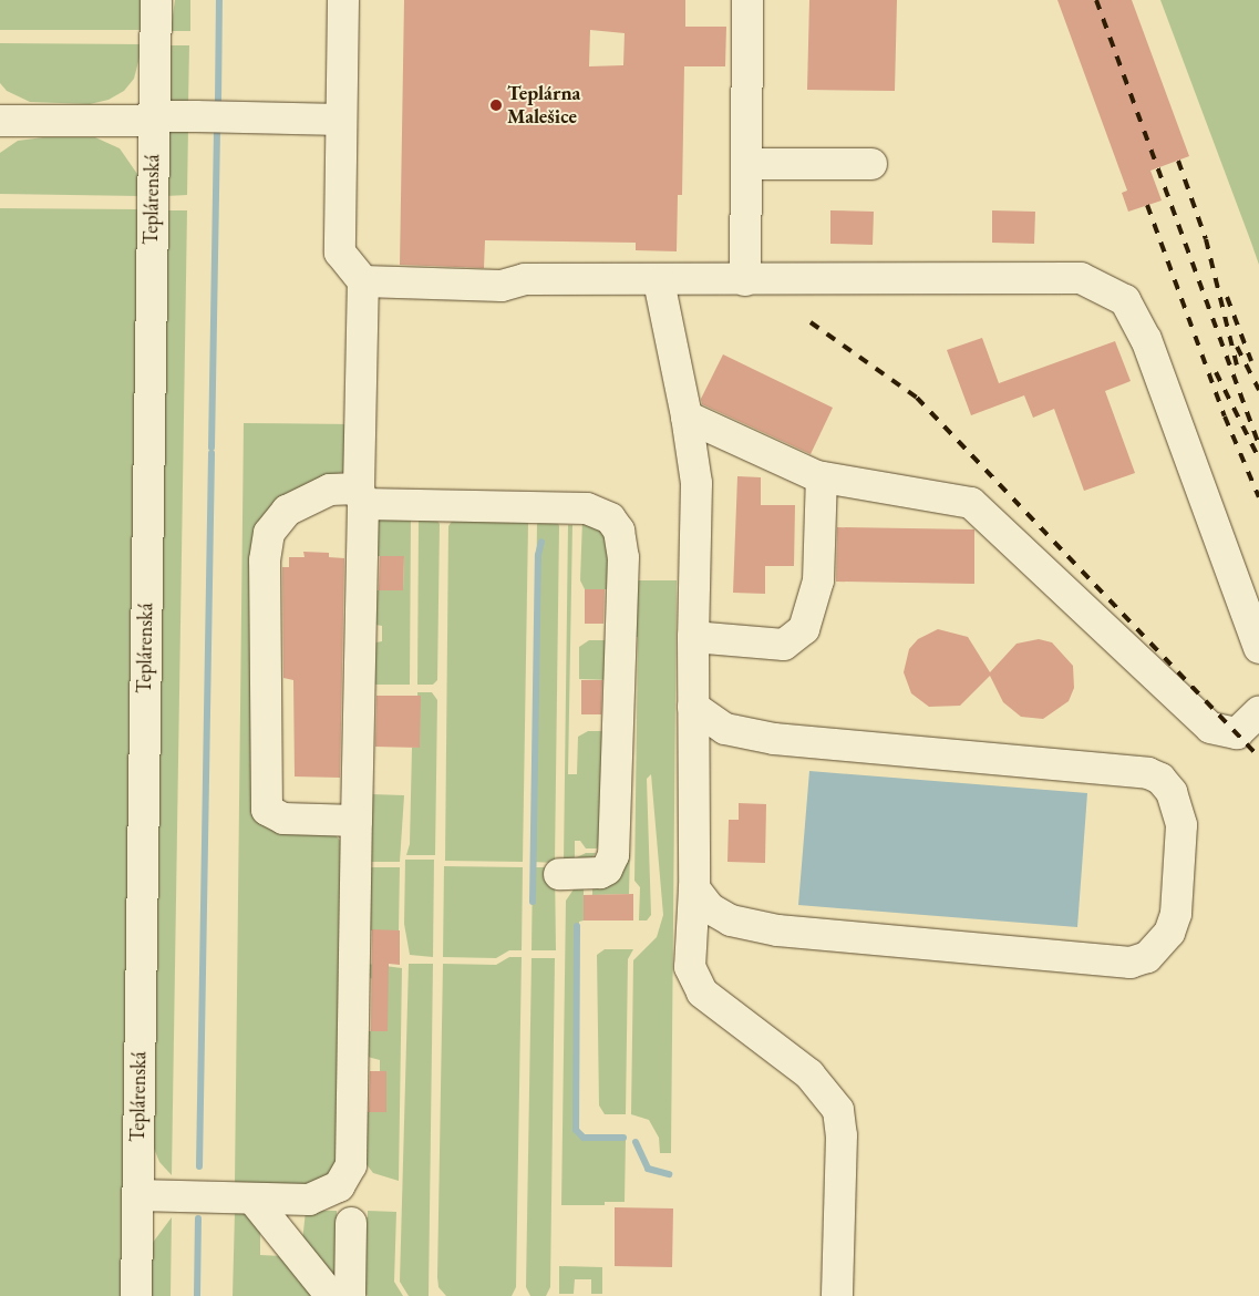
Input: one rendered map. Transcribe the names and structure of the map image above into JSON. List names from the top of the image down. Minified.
{"streets":{"street":["Teplárenská"]},"places":["Teplárna Malešice"]}
